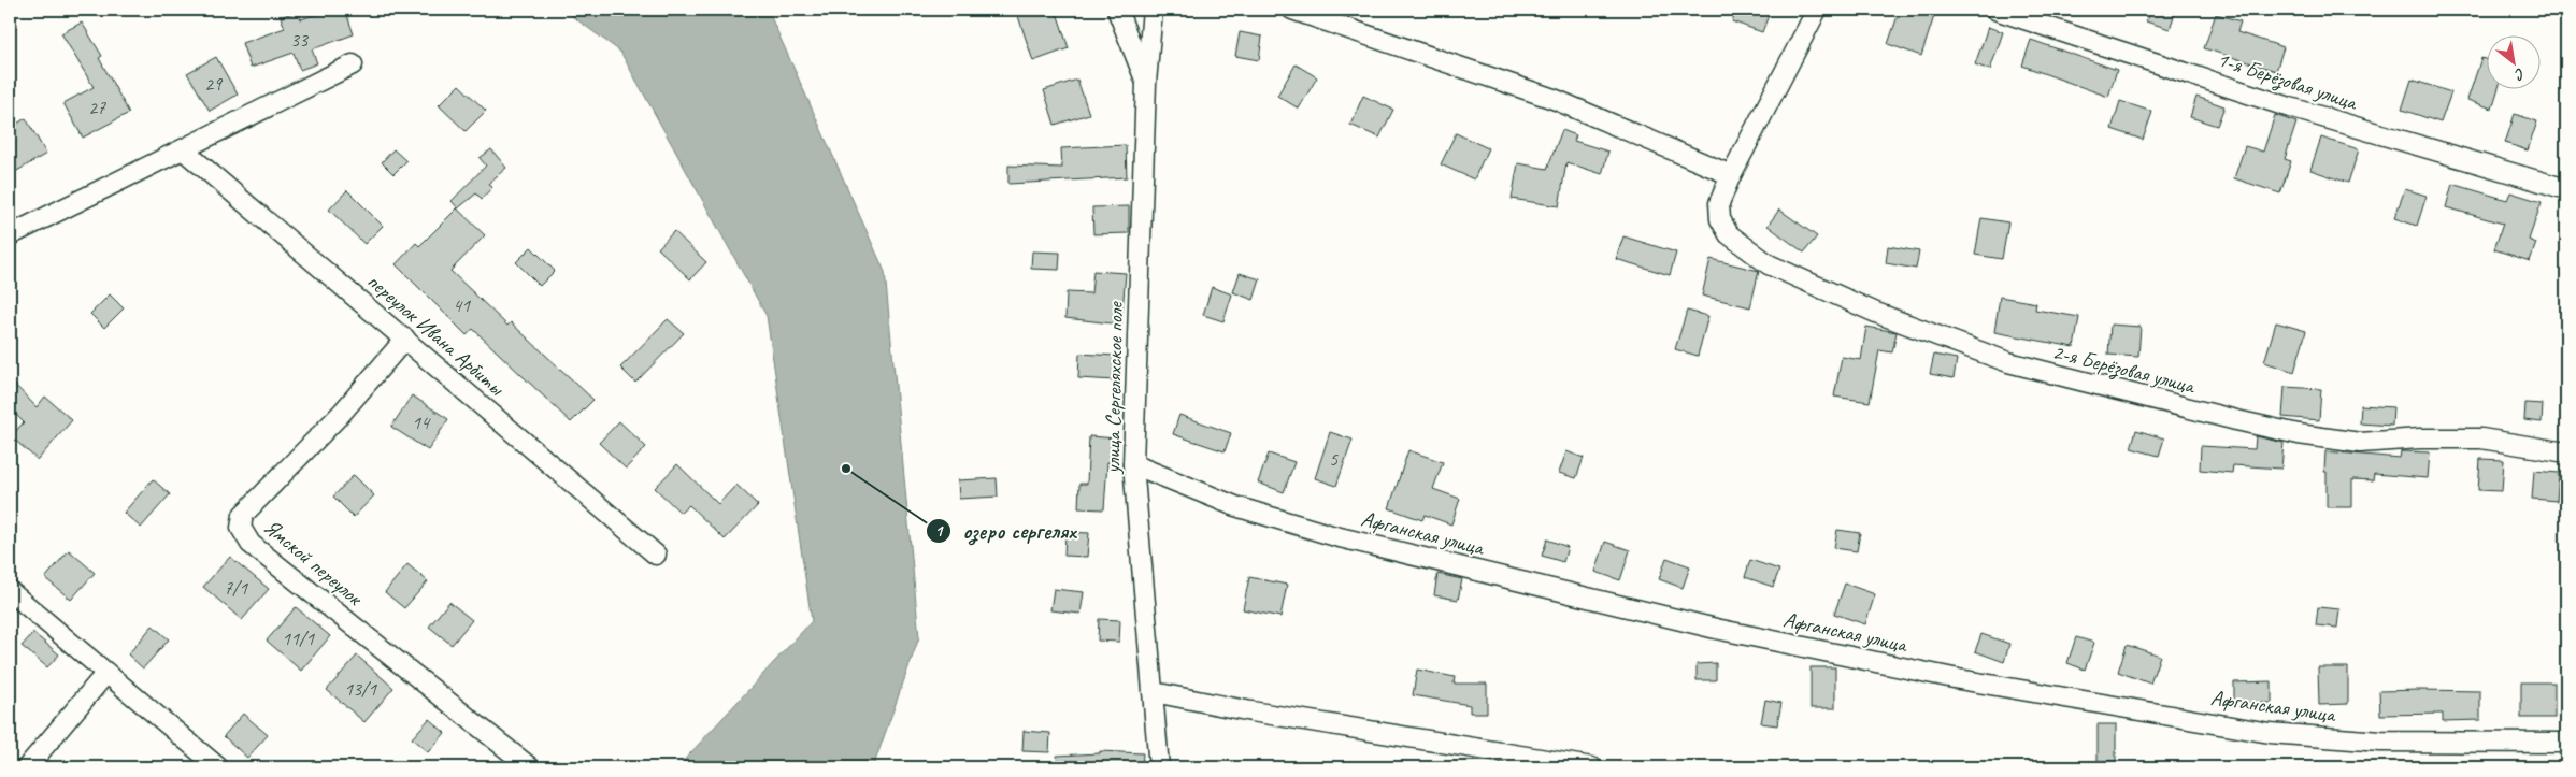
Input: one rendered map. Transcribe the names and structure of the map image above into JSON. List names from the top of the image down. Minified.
{"streets":{"street":["1-я Берёзовая улица","переулок Ивана Арбиты","2-я Берёзовая улица","улица Сергеляхское поле","Афганская улица","Ямской переулок"]},"crossings":[["переулок Ивана Арбиты","Ямской переулок"],["улица Сергеляхское поле","Афганская улица"]],"places":["озеро сергелях"],"house_numbers":["33","29","27","41","14","5","7/1","11/1","13/1"],"north":"bottom right"}
